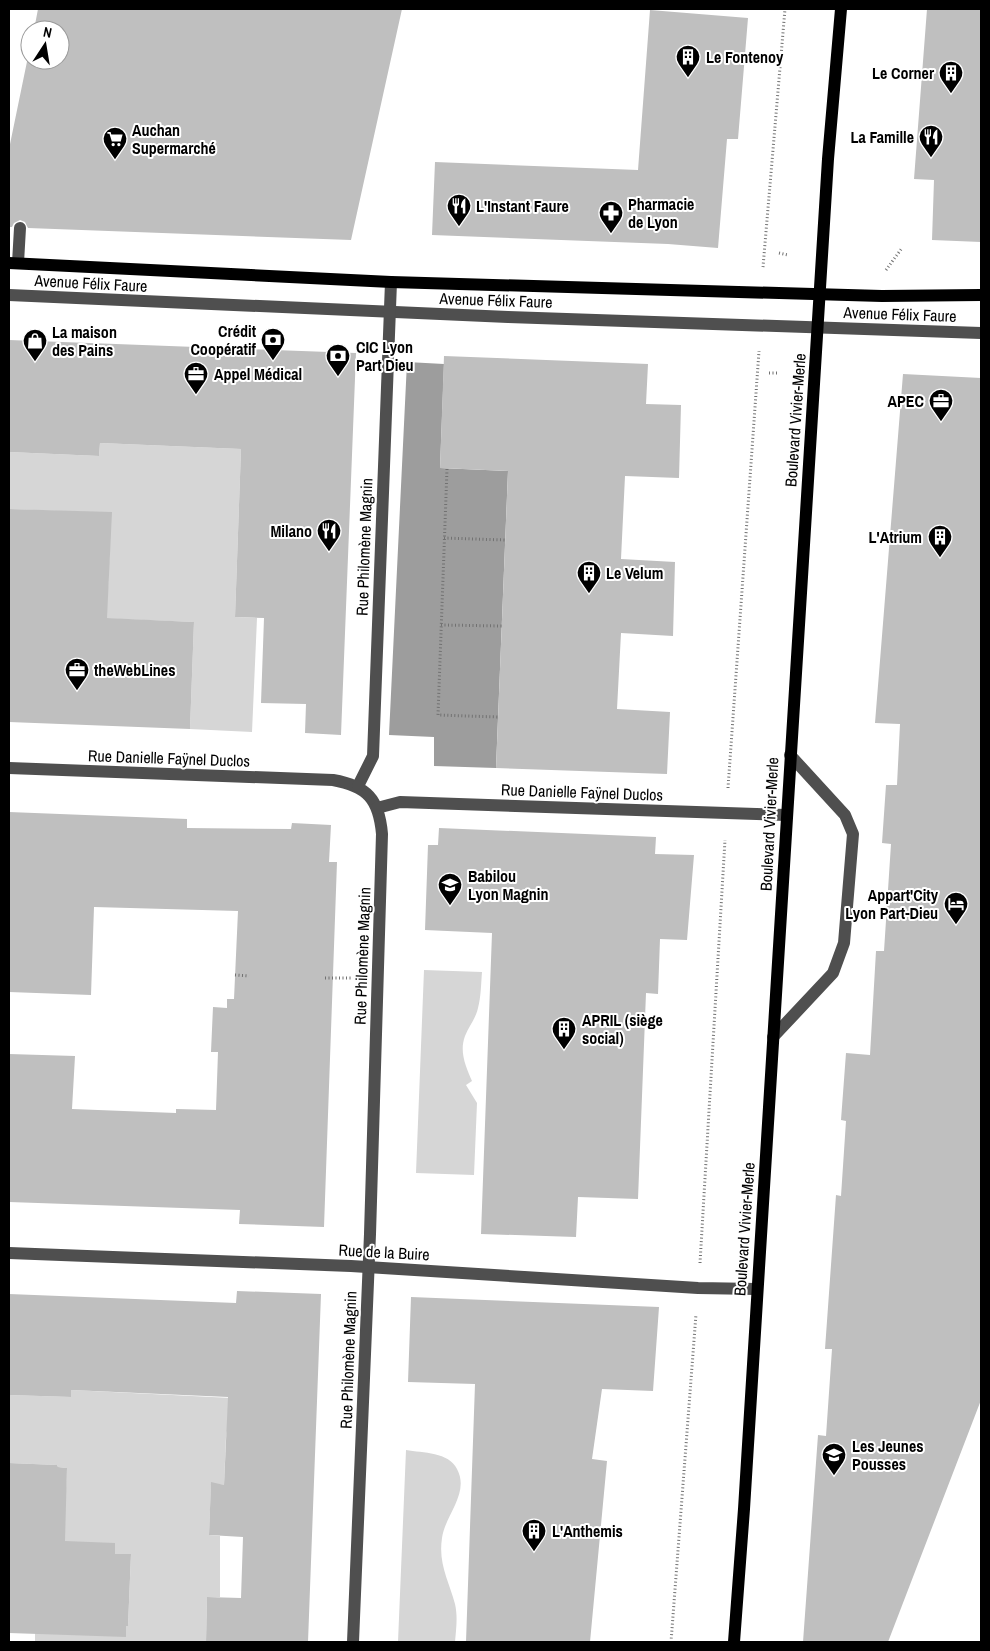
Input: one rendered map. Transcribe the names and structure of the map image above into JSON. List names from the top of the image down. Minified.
{"streets":{"main road":["Avenue Félix Faure","Boulevard Vivier-Merle"],"street":["Rue Philomène Magnin","Rue Danielle Faÿnel Duclos","Rue de la Buire"]},"crossings":[["Avenue Félix Faure","Boulevard Vivier-Merle"],["Avenue Félix Faure","Rue Philomène Magnin"],["Boulevard Vivier-Merle","Rue Danielle Faÿnel Duclos"],["Boulevard Vivier-Merle","Rue de la Buire"],["Rue Philomène Magnin","Rue Danielle Faÿnel Duclos"],["Rue Philomène Magnin","Rue de la Buire"]],"places":{"building":["Le Fontenoy","Le Corner","L'Atrium","Le Velum","APRIL (siège social)","L'Anthemis"],"restaurant":["La Famille","L'Instant Faure","Milano"],"supermarket":["Auchan Supermarché"],"pharmacy":["Pharmacie de Lyon"],"bank":["Crédit Coopératif","CIC Lyon Part Dieu"],"shop":["La maison des Pains"],"office":["Appel Médical","APEC","theWebLines"],"school or university":["Babilou Lyon Magnin","Les Jeunes Pousses"],"hotel":["Appart'City Lyon Part-Dieu"]},"north":"top"}
